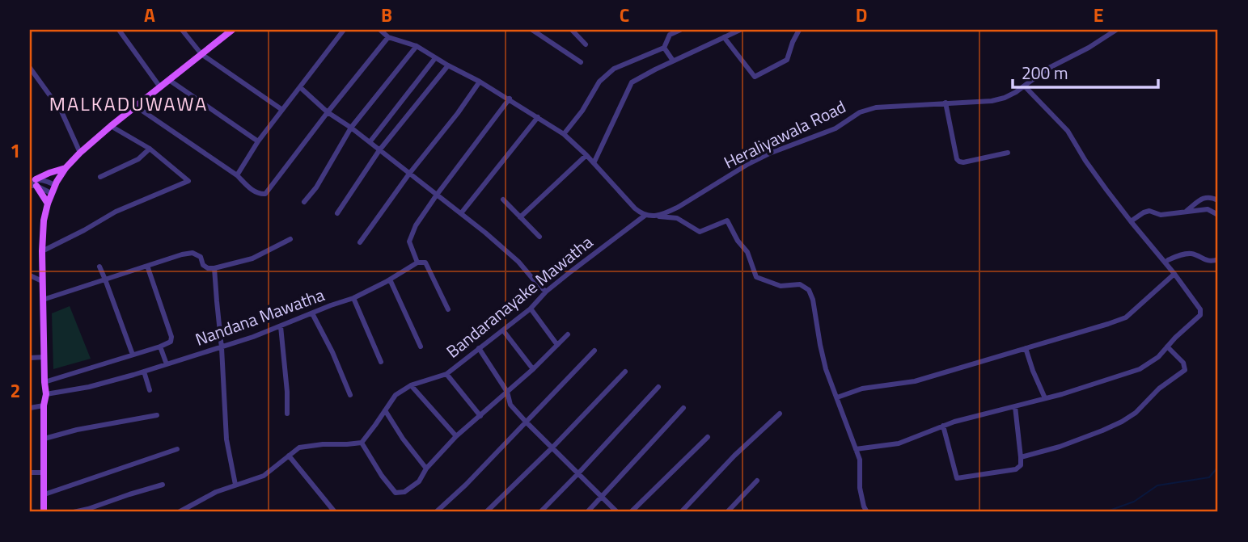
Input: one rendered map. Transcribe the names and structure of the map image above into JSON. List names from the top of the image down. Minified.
{"streets":{"street":["Heraliyawala Road","Bandaranayake Mawatha","Nandana Mawatha"]},"crossings":[["Heraliyawala Road","Bandaranayake Mawatha"]],"districts":["MALKADUWAWA"],"scale_bar":"200 m","grid":{"columns":["A","B","C","D","E"],"rows":["1","2"]}}
